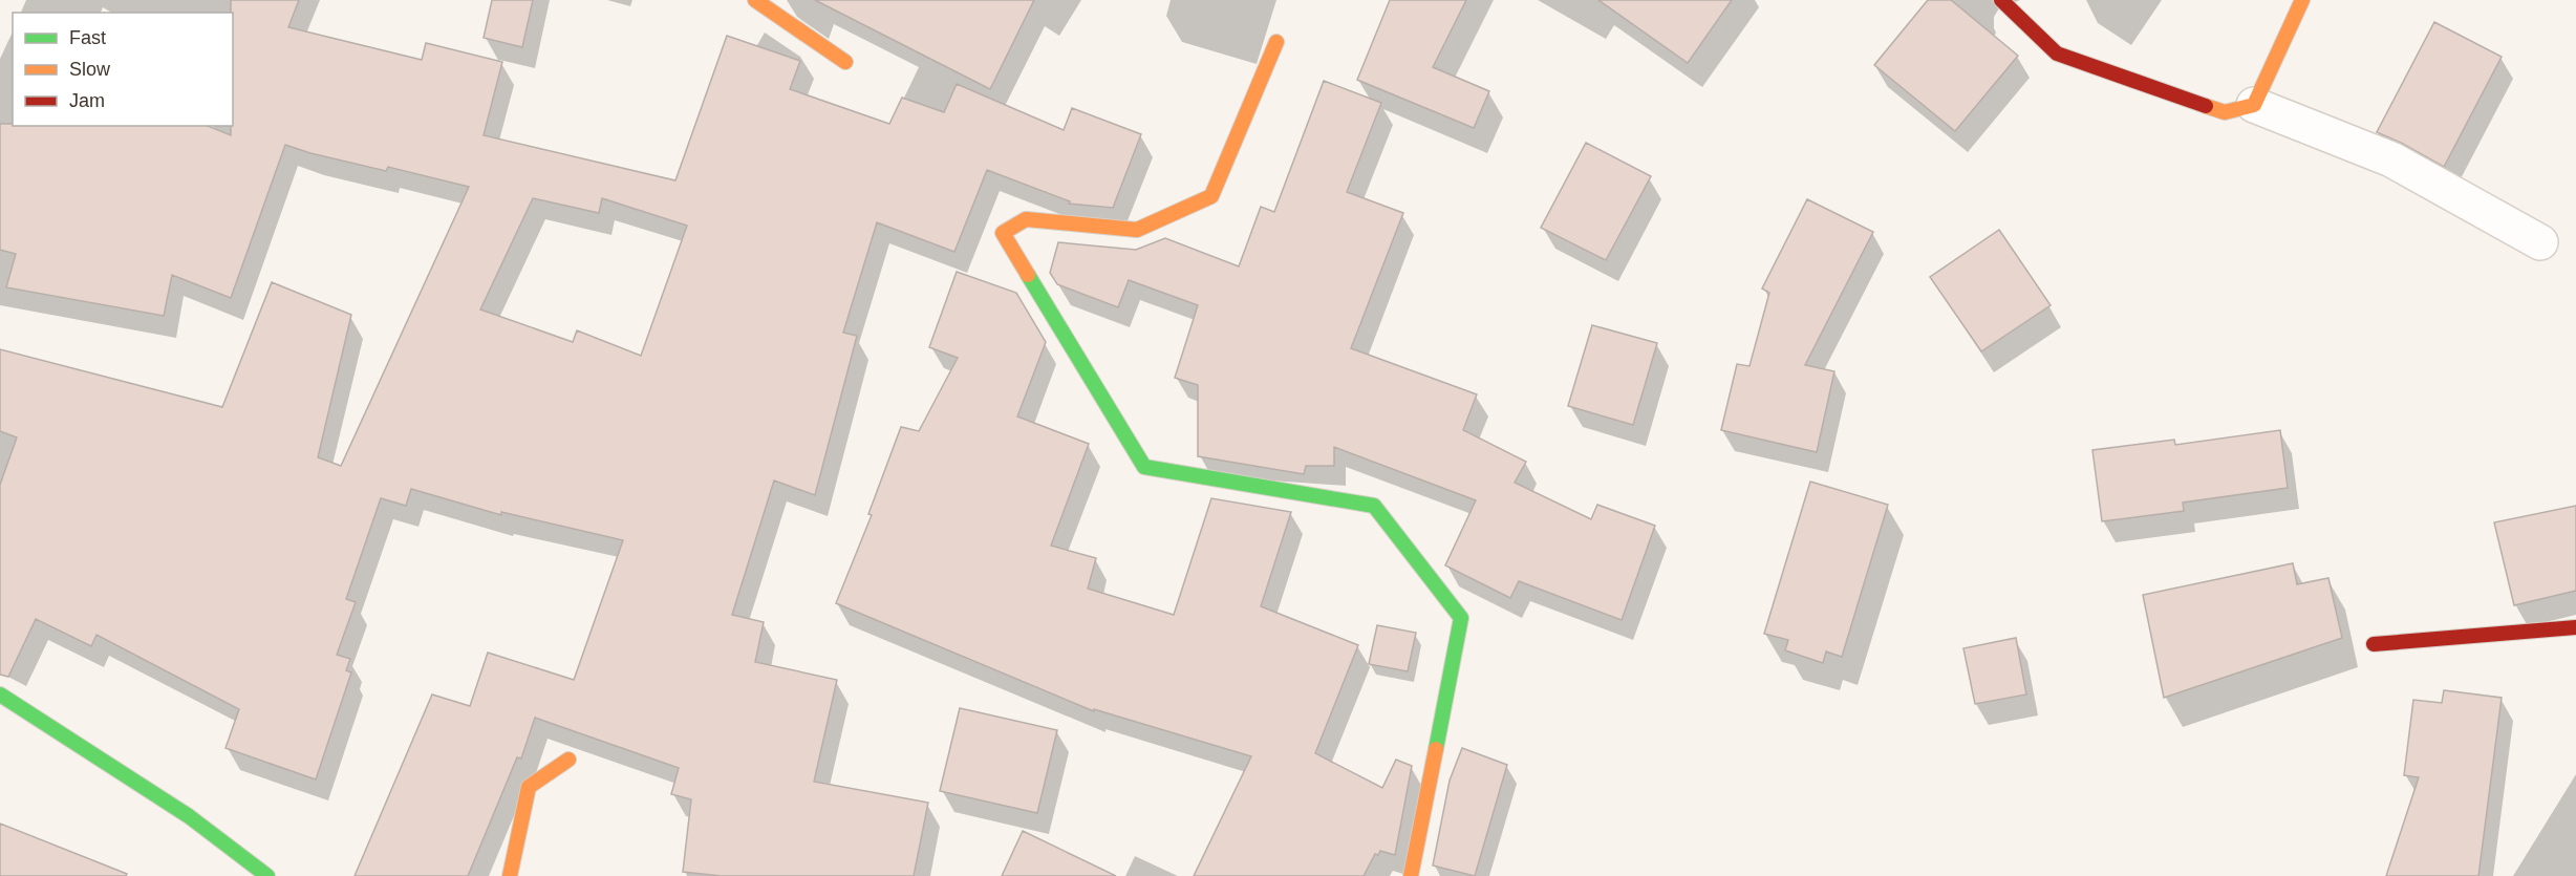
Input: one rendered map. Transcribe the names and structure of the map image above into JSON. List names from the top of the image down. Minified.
{"legend":["Fast","Slow","Jam"]}
